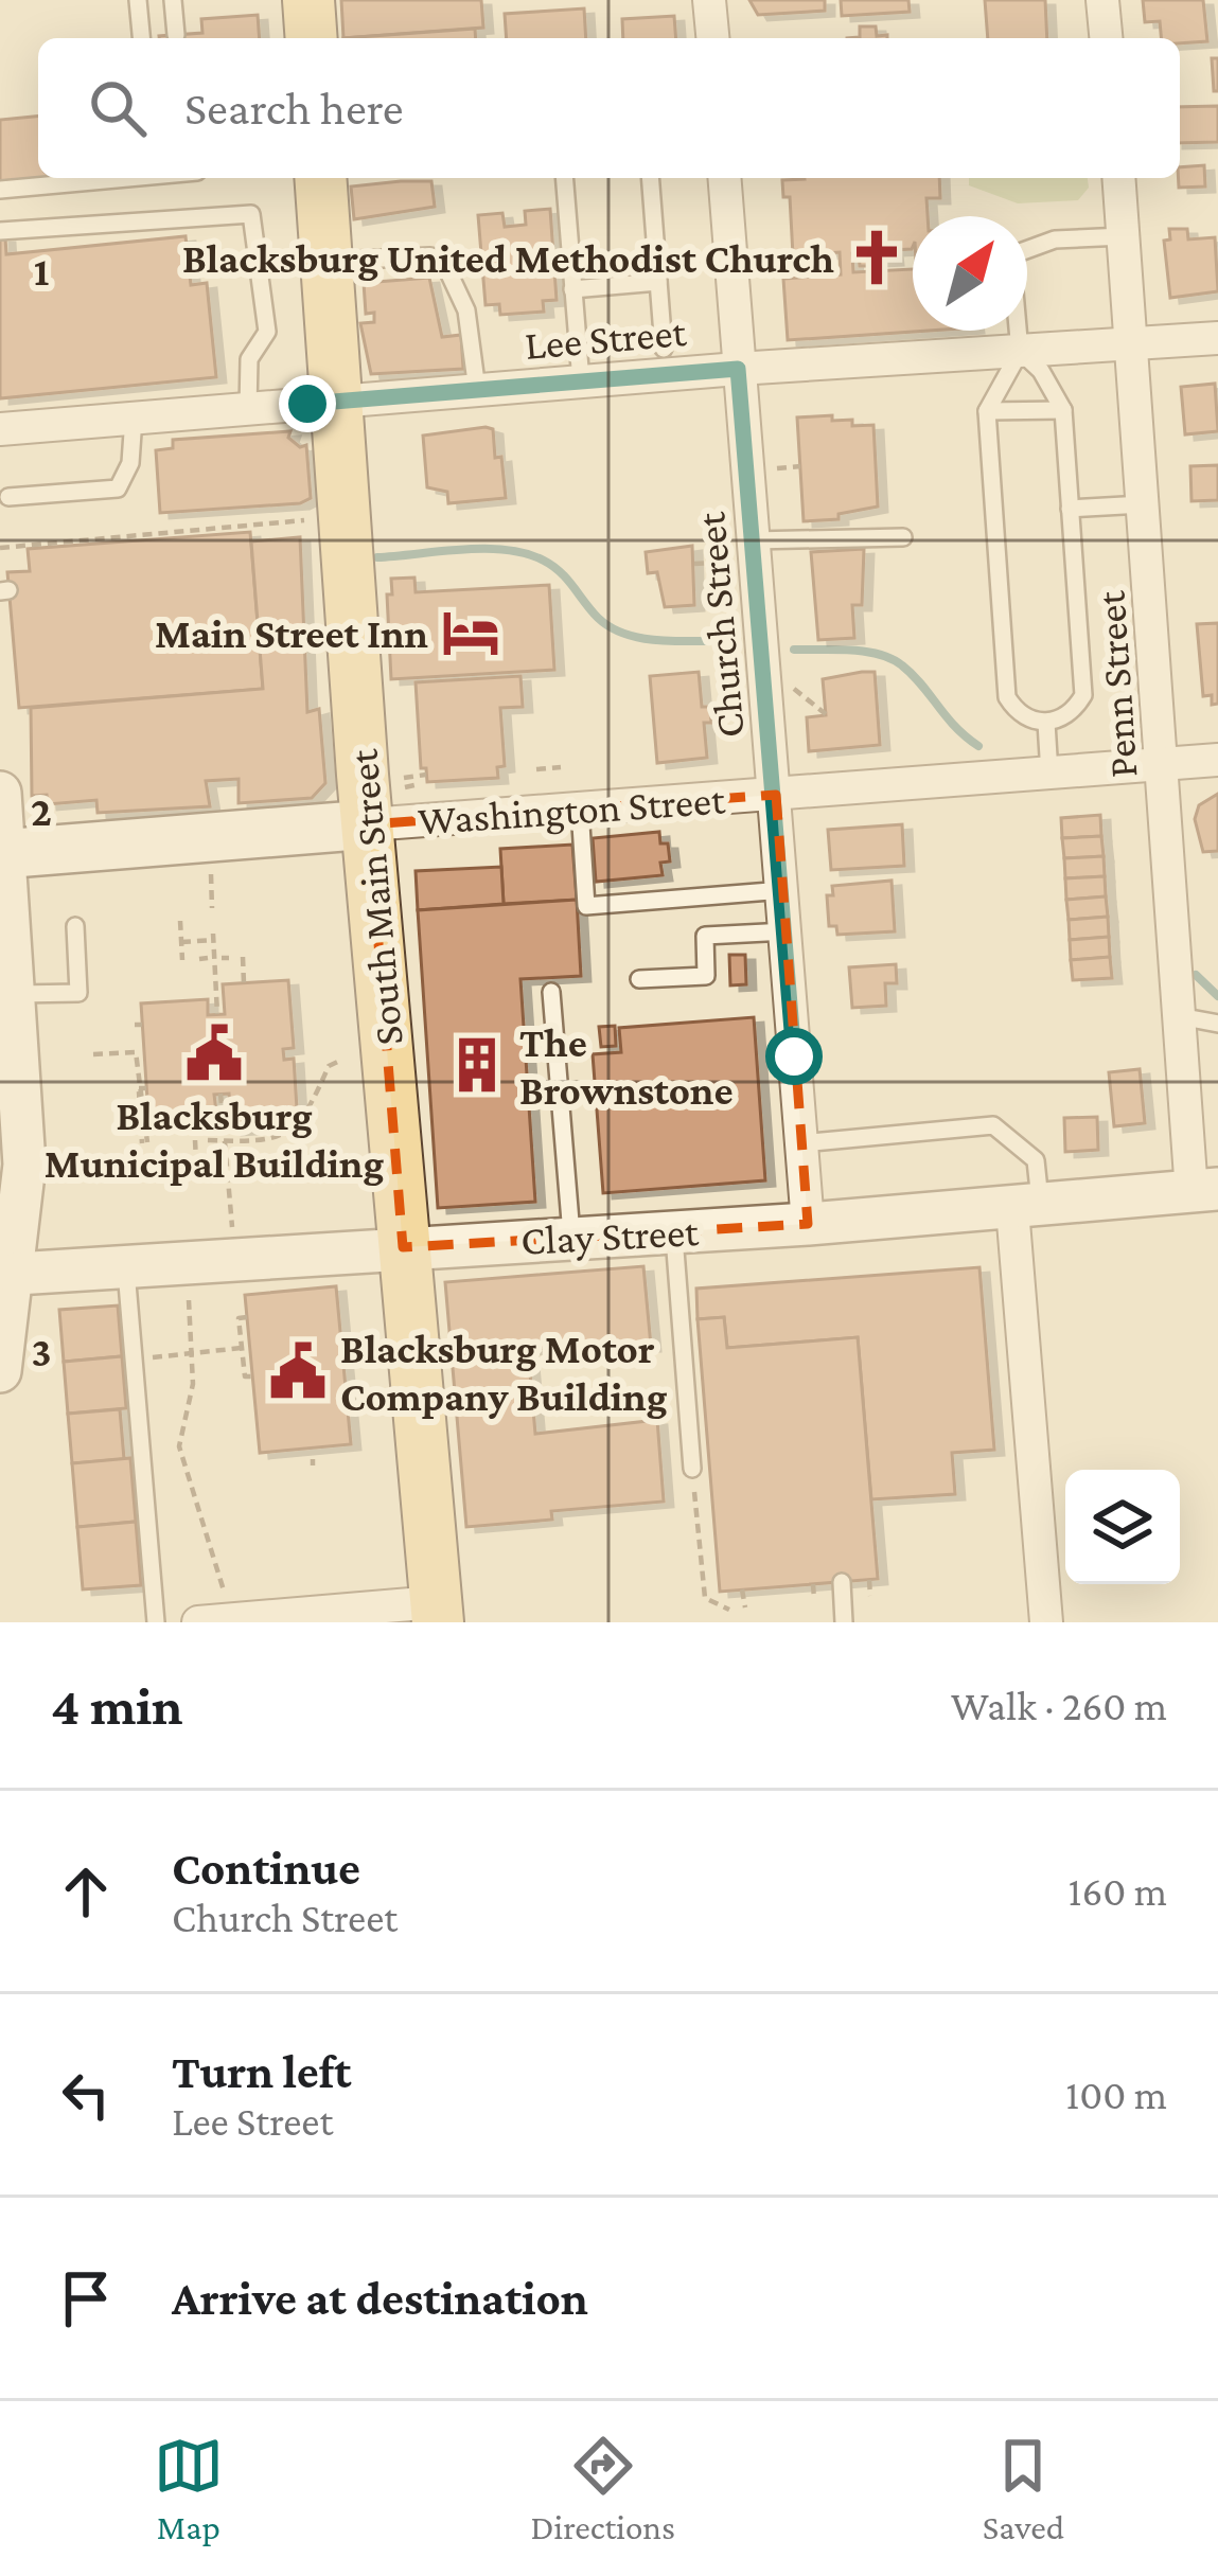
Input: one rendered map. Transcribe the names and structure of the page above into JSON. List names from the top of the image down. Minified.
{"streets":{"main road":["Washington Street","South Main Street"],"street":["Lee Street","Church Street","Penn Street","Clay Street"]},"crossings":[["Lee Street","Church Street"],["Lee Street","Penn Street"],["Lee Street","South Main Street"],["Church Street","Washington Street"],["Church Street","Clay Street"],["Penn Street","Washington Street"],["Penn Street","Clay Street"],["Washington Street","South Main Street"],["South Main Street","Clay Street"]],"places":{"church":["Blacksburg United Methodist Church"],"hotel":["Main Street Inn"],"public building":["Blacksburg Municipal Building","Blacksburg Motor Company Building"],"building":["The Brownstone"]},"north":"top right","page":{"search":"Search here","heading":["4 min","Walk · 260 m"],"list":[["Continue","Church Street","160 m"],["Turn left","Lee Street","100 m"],"Arrive at destination"],"nav":["Map","Directions","Saved"]},"grid":{"rows":["1","2","3"]}}
